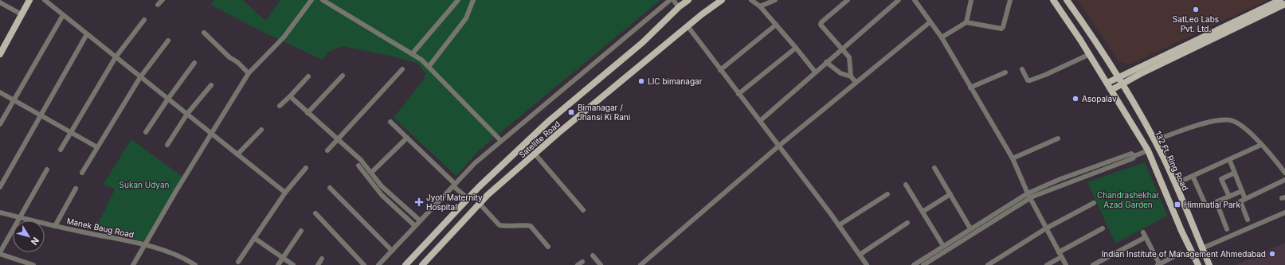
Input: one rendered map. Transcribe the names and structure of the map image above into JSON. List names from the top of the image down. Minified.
{"streets":{"main road":["Satellite Road","132 Ft. Ring Road"],"street":["Manek Baug Road"]},"parks":["Sukan Udyan","Chandrashekhar Azad Garden"],"places":{"other":["SatLeo Labs Pvt. Ltd.","LIC bimanagar","Asopalav","Indian Institute of Management Ahmedabad"],"transit":["Bimanagar / Jhansi Ki Rani","Himmatlal Park"],"health":["Jyoti Maternity Hospital"]},"north":"bottom right"}
